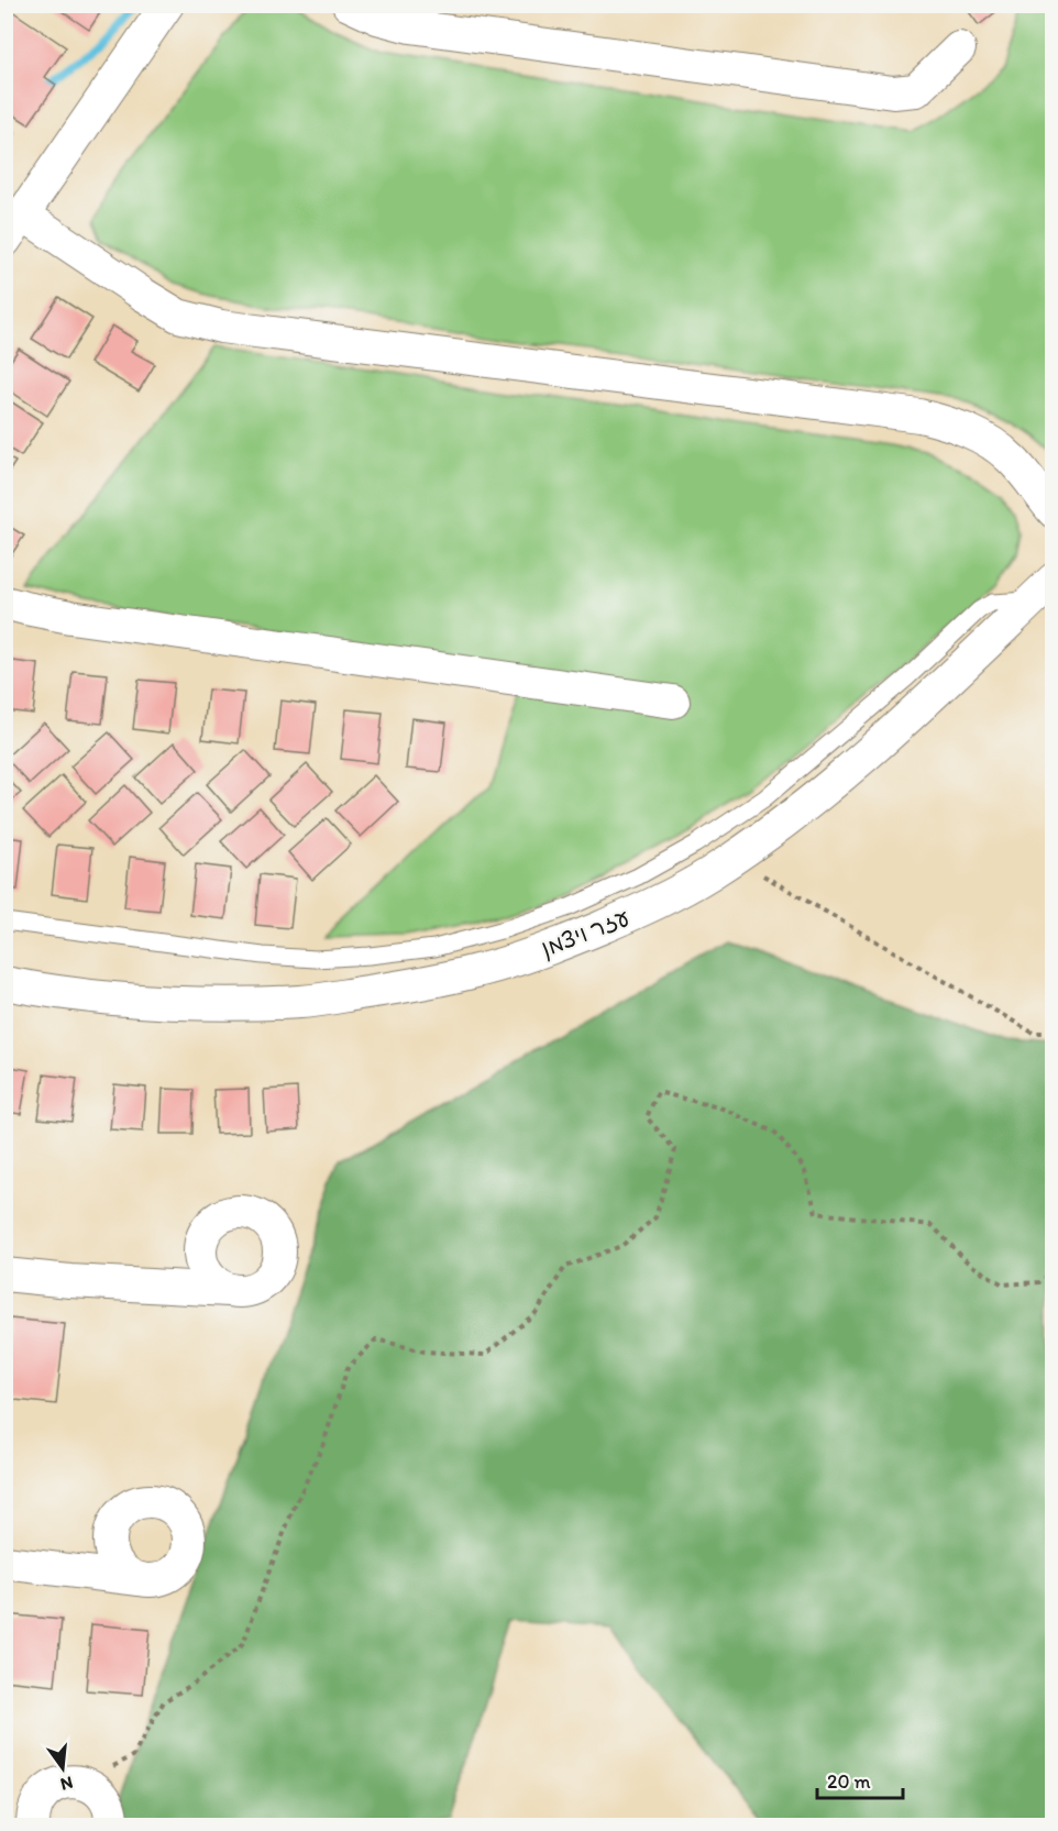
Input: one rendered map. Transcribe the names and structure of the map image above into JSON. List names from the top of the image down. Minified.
{"streets":{"street":["עזר ויצמן"]},"scale_bar":"20 m","north":"bottom"}
